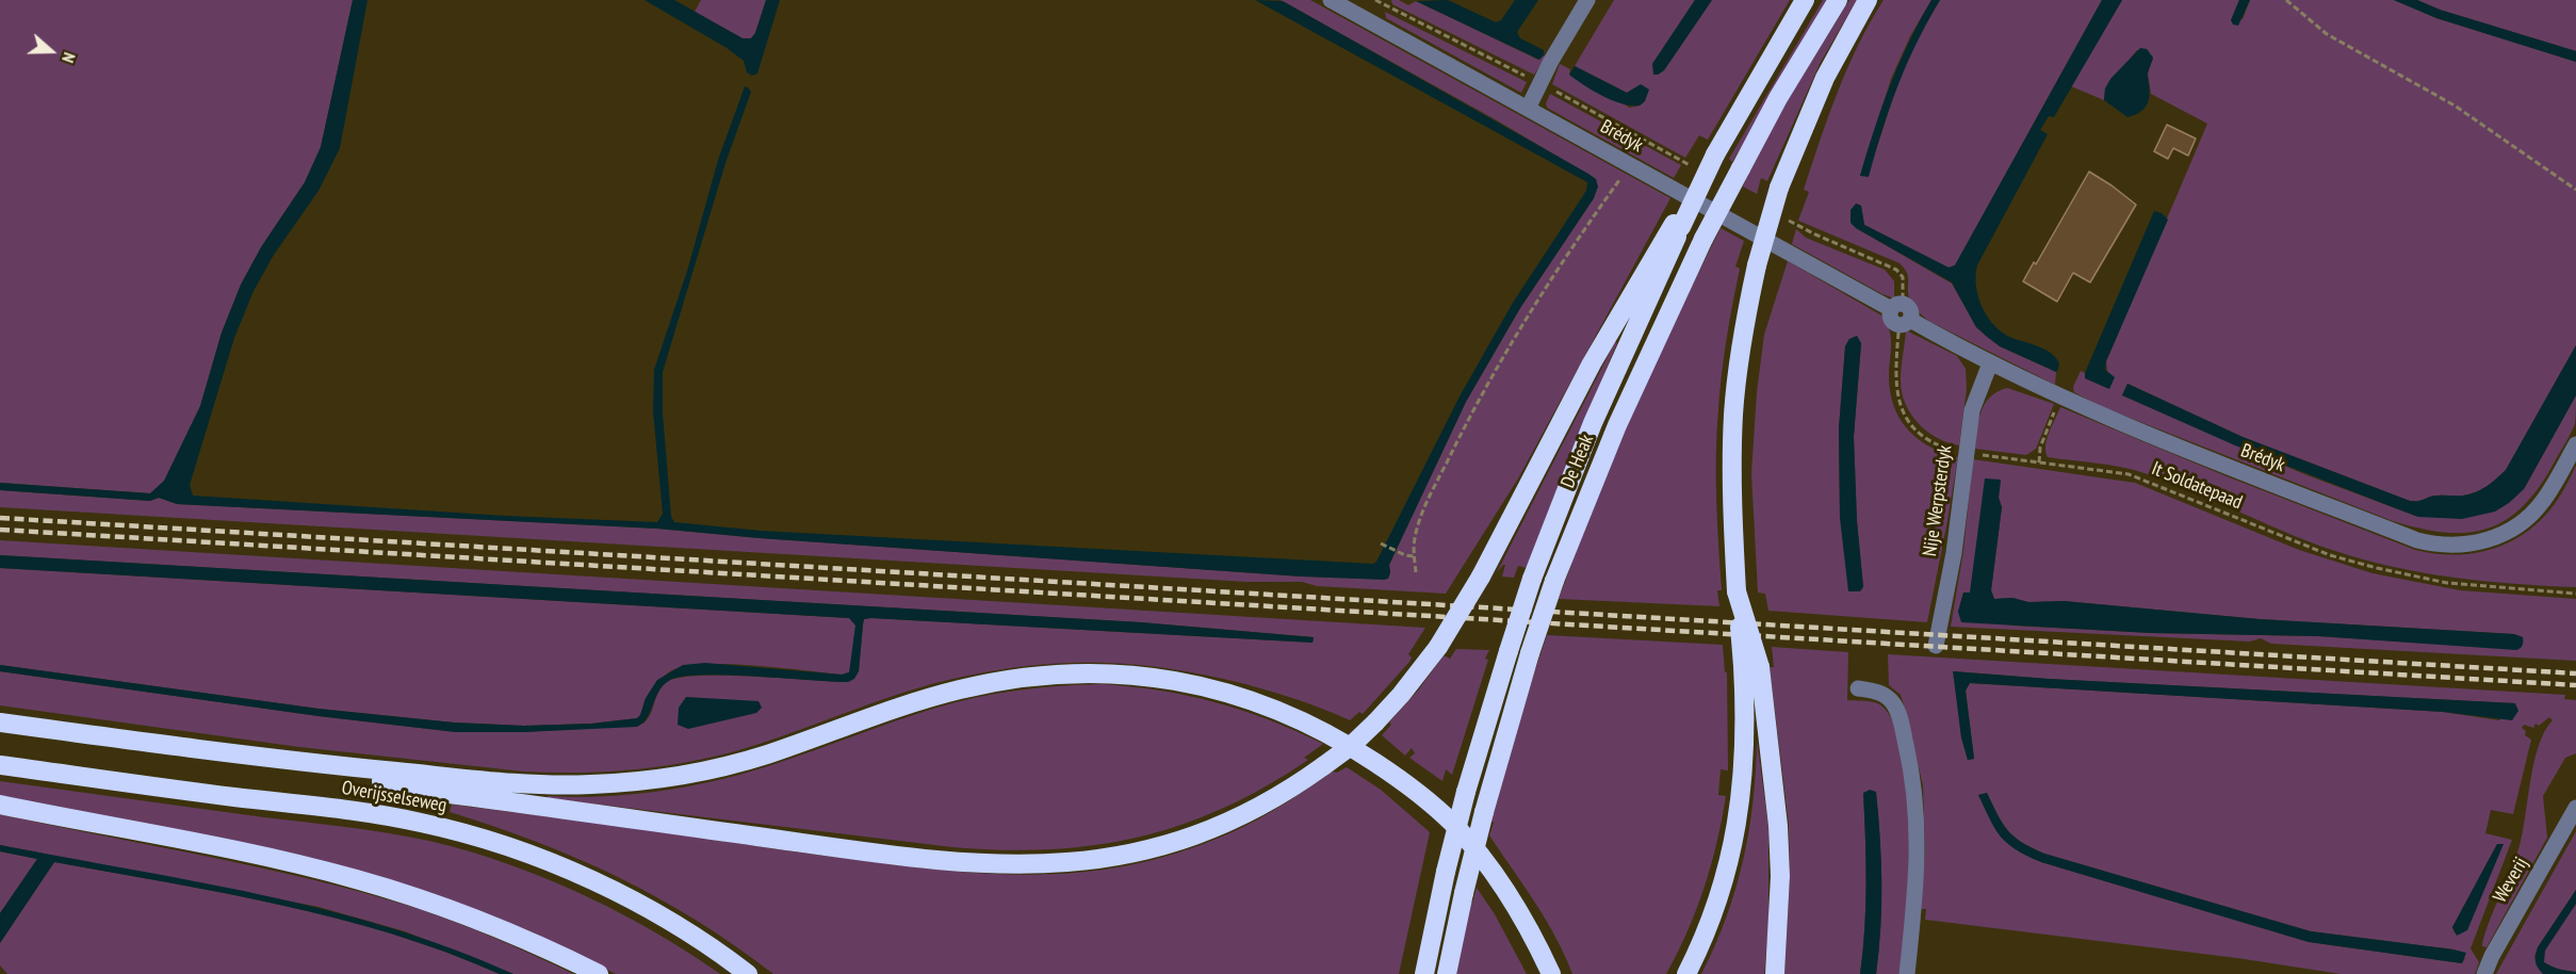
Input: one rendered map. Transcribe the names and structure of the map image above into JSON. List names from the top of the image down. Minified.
{"streets":{"highway":["De Heak","Overijsselseweg"],"street":["Brédyk","Nije Werpsterdyk","Weverij"],"path":["It Soldatepaad"]},"crossings":[["Brédyk","It Soldatepaad"],["Brédyk","Nije Werpsterdyk"],["It Soldatepaad","Nije Werpsterdyk"]],"north":"right"}
